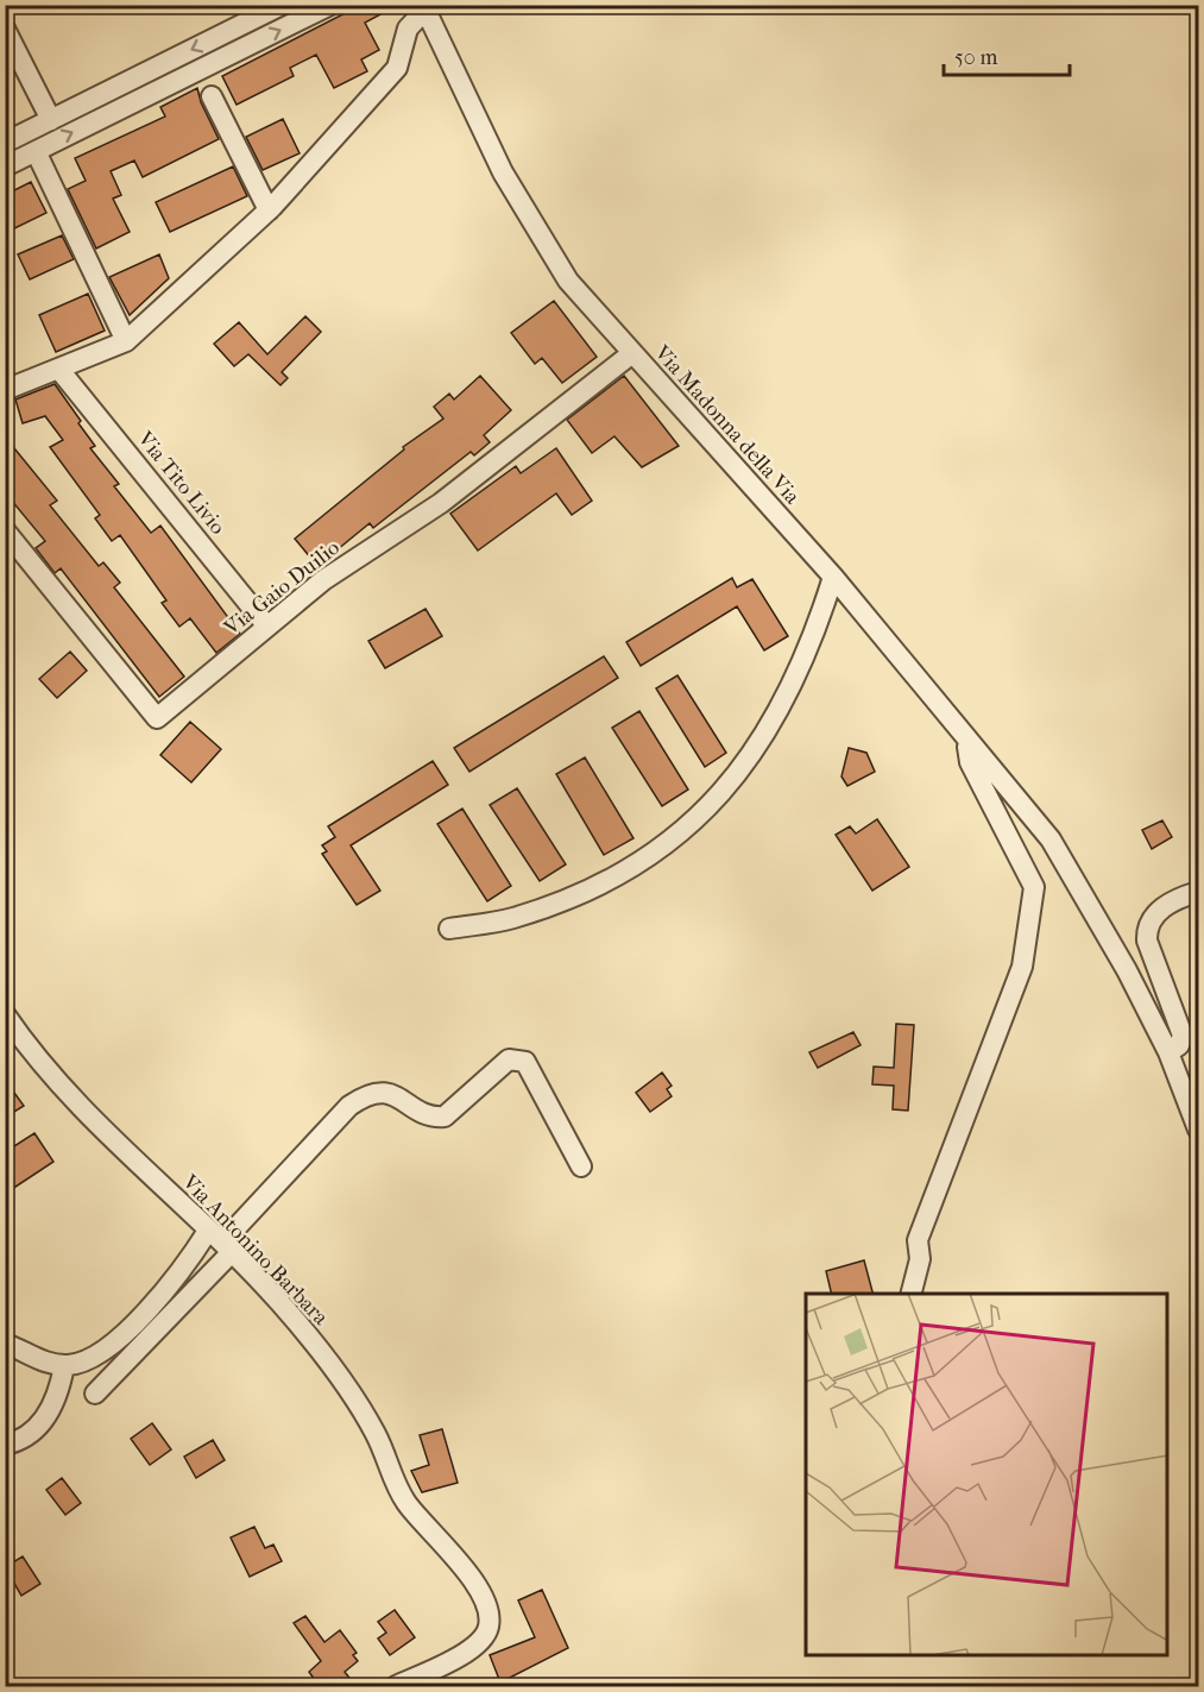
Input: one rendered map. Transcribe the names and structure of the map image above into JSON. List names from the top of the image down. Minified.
{"streets":{"street":["Via Madonna della Via","Via Tito Livio","Via Gaio Duilio","Via Antonino Barbara"]},"crossings":[["Via Madonna della Via","Via Gaio Duilio"],["Via Tito Livio","Via Gaio Duilio"]],"scale_bar":"50 m"}
